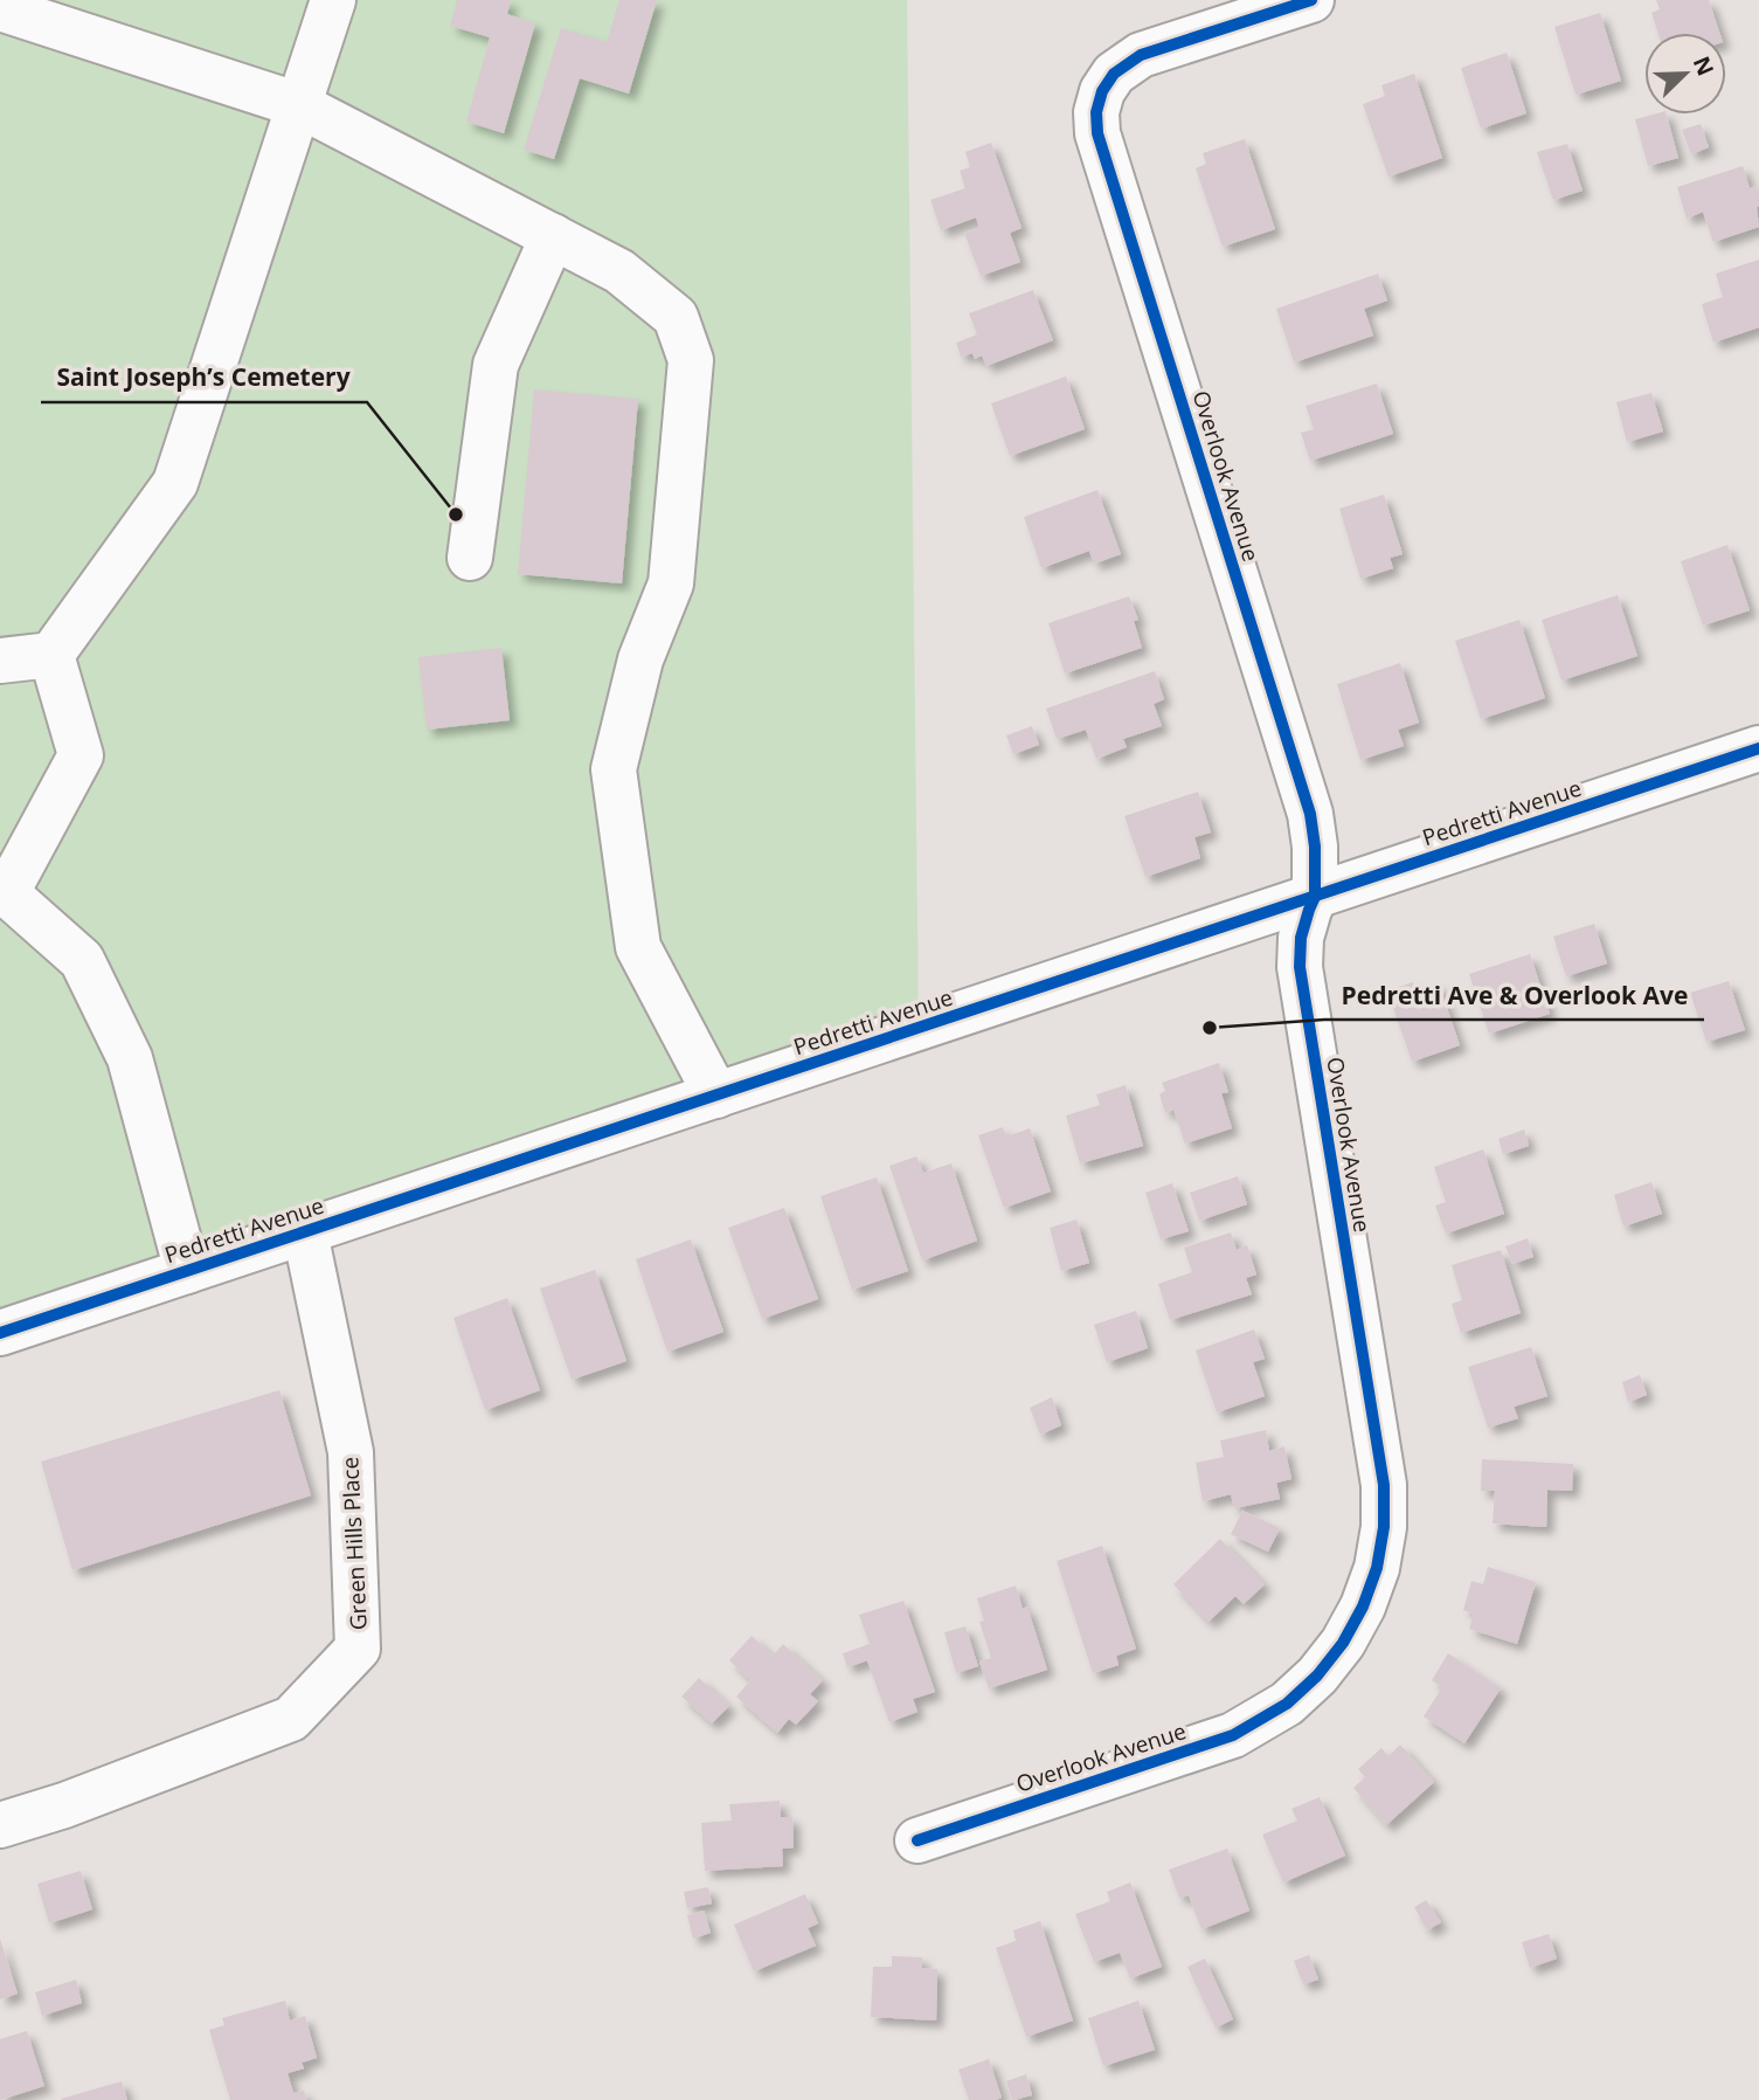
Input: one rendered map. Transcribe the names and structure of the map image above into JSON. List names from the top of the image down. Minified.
{"streets":{"street":["Overlook Avenue","Pedretti Avenue","Green Hills Place"]},"crossings":[["Overlook Avenue","Pedretti Avenue"],["Pedretti Avenue","Green Hills Place"]],"places":["Saint Joseph’s Cemetery","Pedretti Ave & Overlook Ave"],"north":"top right"}
